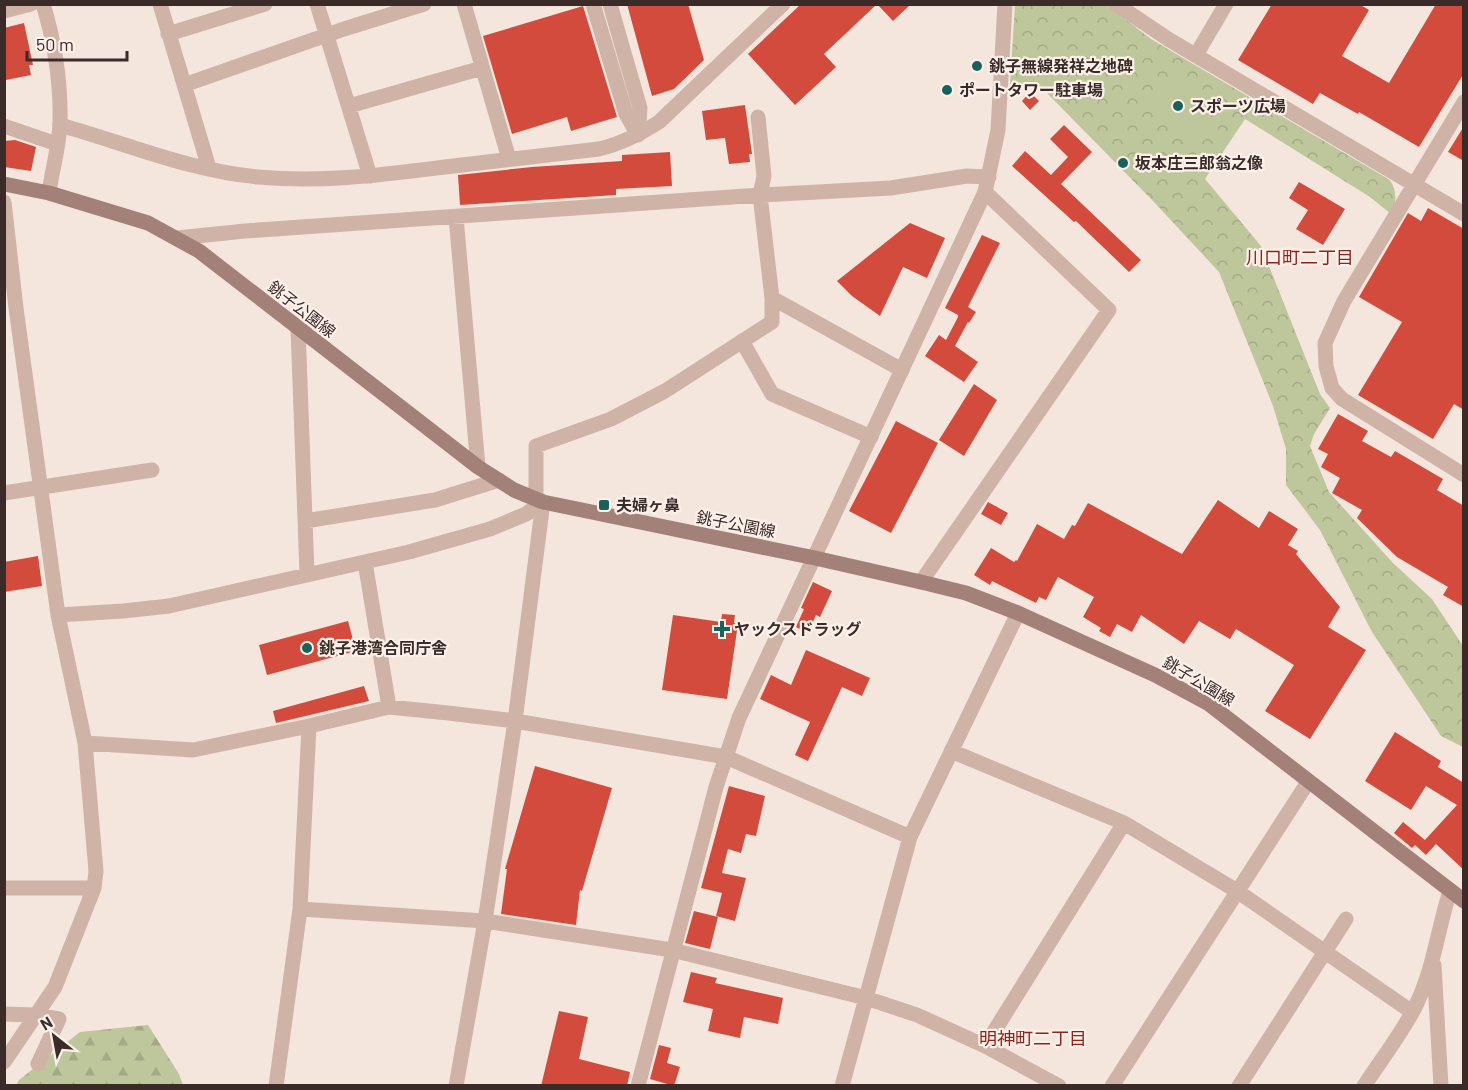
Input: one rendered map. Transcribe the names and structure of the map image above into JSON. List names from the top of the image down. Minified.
{"streets":{"main road":["銚子公園線"]},"districts":["川口町二丁目","明神町二丁目"],"places":{"other":["銚子無線発祥之地碑","ポートタワー駐車場","スポーツ広場","坂本庄三郎翁之像","銚子港湾合同庁舎"],"transit":["夫婦ヶ鼻"],"health":["ヤックスドラッグ"]},"scale_bar":"50 m","north":"top left"}
